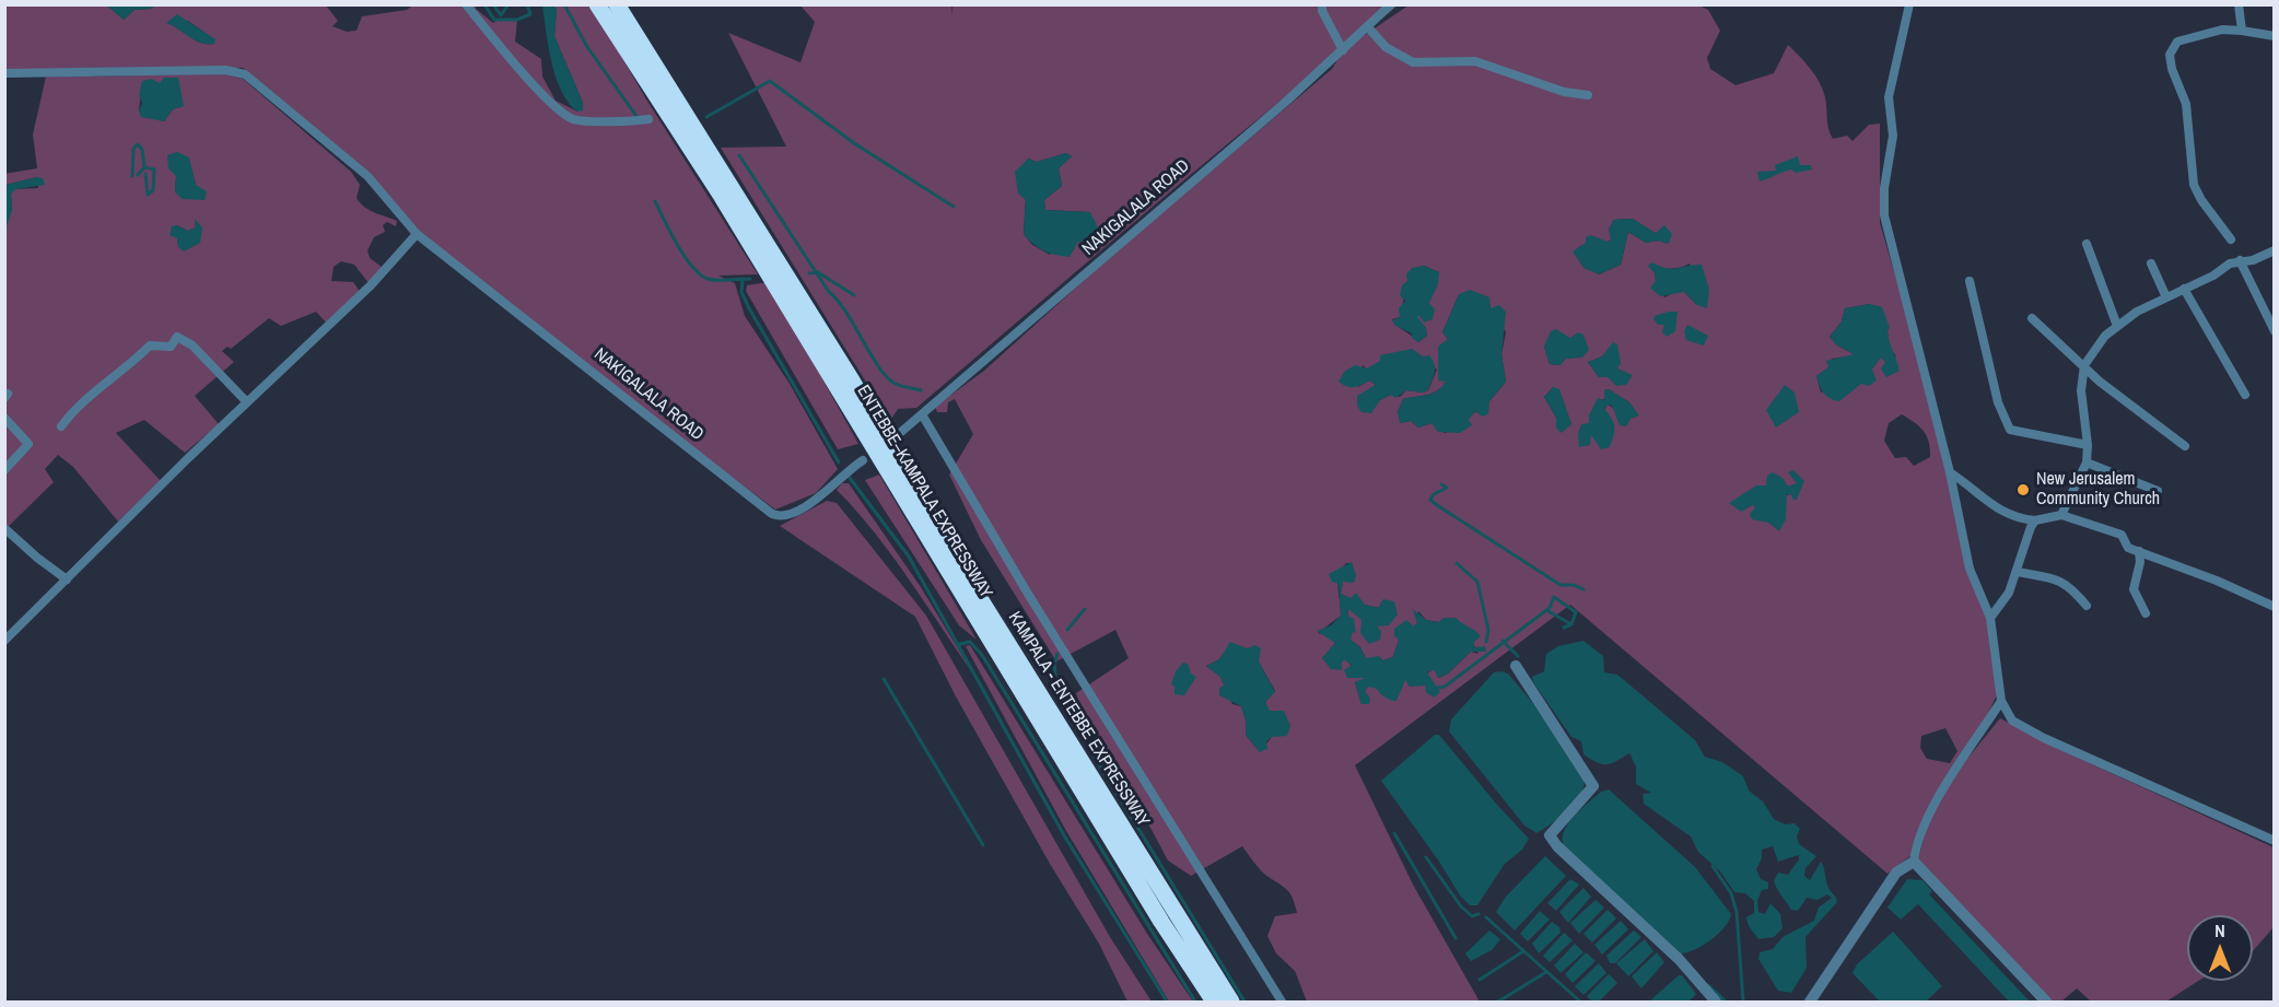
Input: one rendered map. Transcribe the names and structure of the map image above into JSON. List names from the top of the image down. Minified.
{"streets":{"highway":["ENTEBBE–KAMPALA EXPRESSWAY","KAMPALA - ENTEBBE EXPRESSWAY"],"street":["NAKIGALALA ROAD"]},"crossings":[["ENTEBBE–KAMPALA EXPRESSWAY","KAMPALA - ENTEBBE EXPRESSWAY"]],"places":["New Jerusalem Community Church"],"north":"top"}
